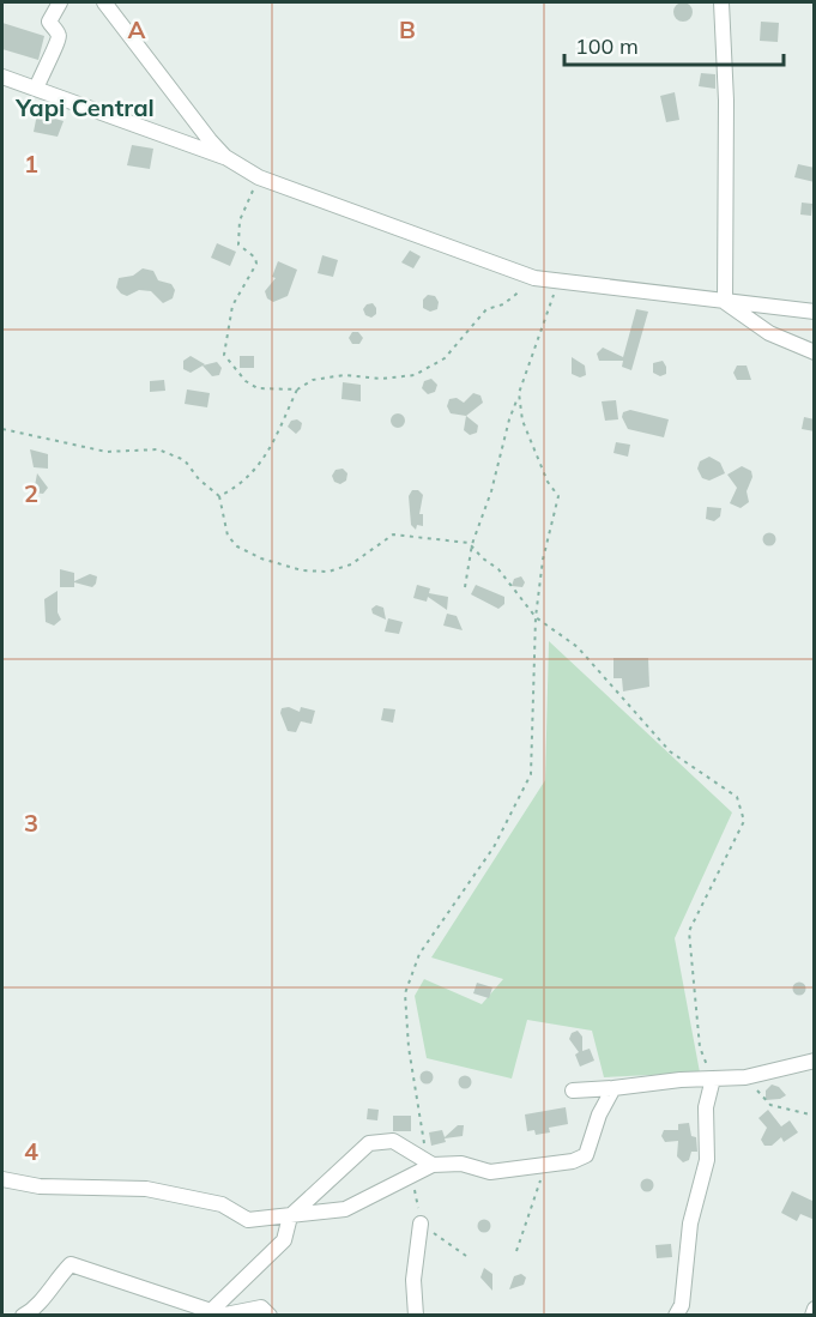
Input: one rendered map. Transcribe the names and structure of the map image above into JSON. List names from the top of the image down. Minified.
{"districts":["Yapi Central"],"scale_bar":"100 m","grid":{"columns":["A","B"],"rows":["1","2","3","4"]}}
